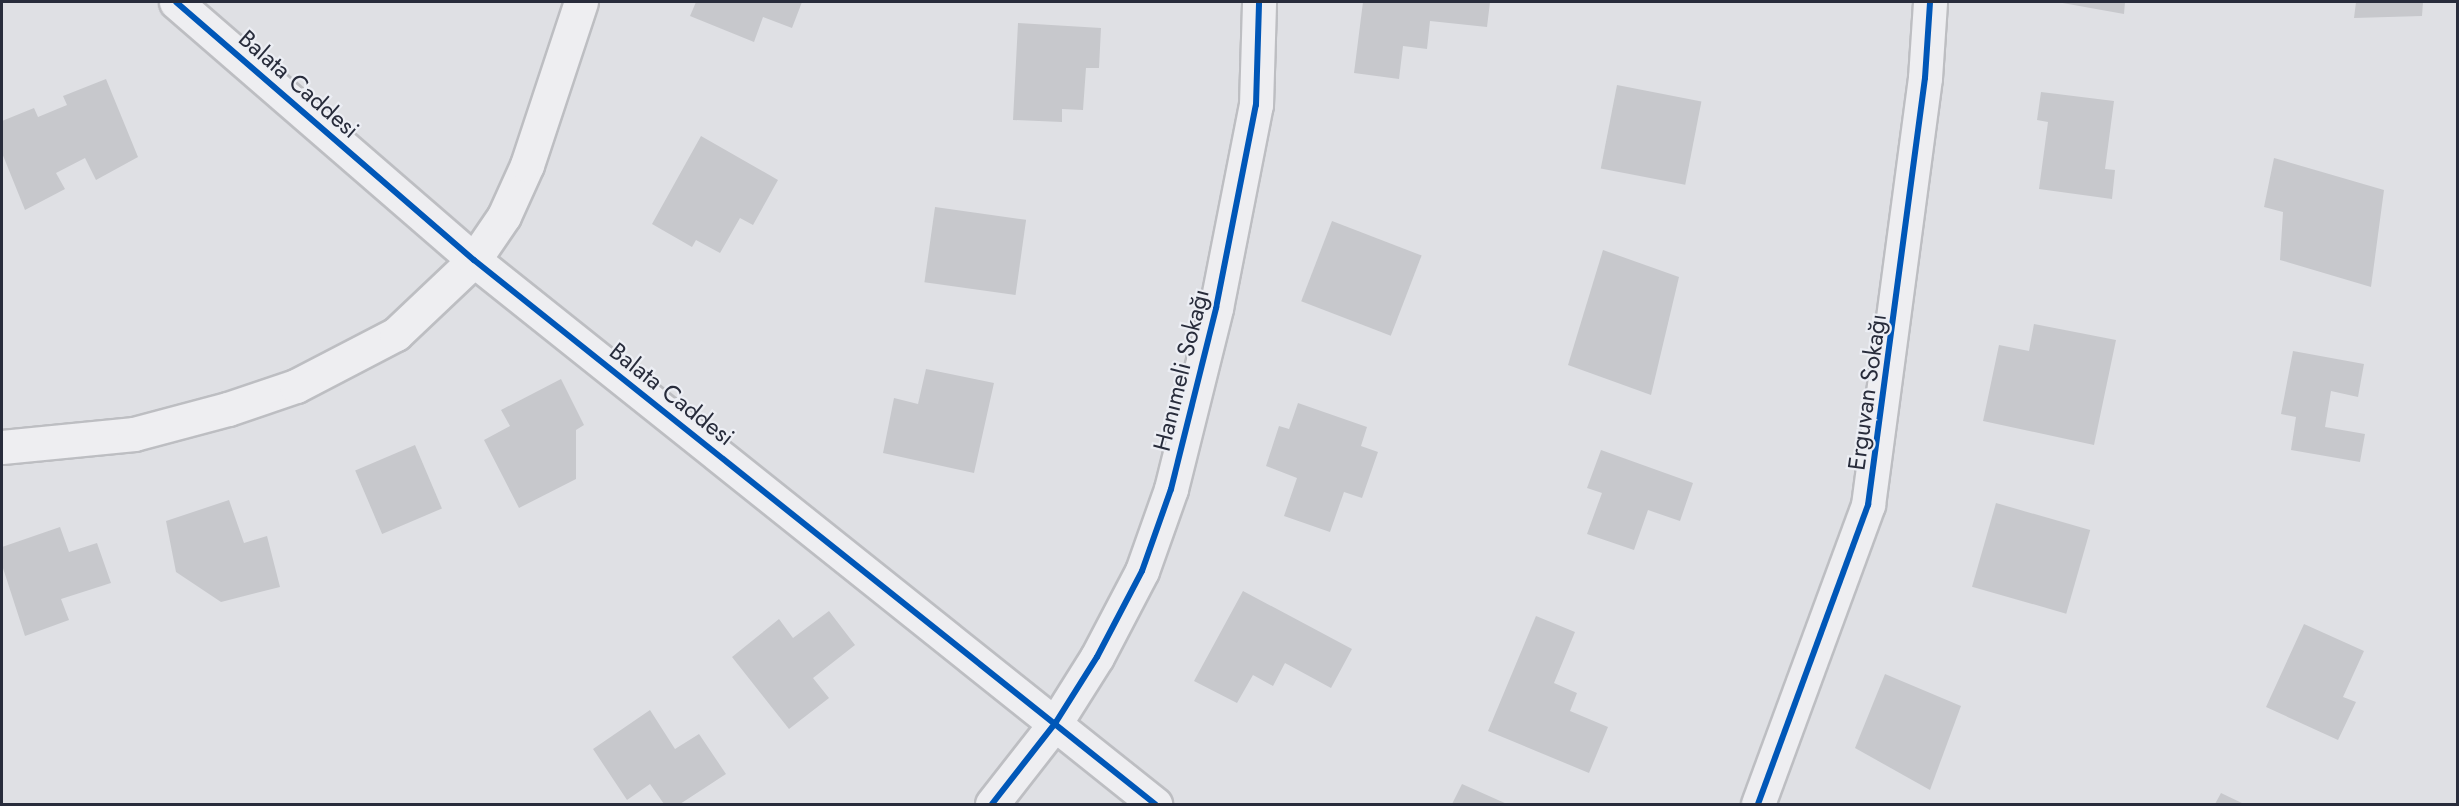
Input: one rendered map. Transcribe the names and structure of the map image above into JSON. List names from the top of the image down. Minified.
{"streets":{"street":["Balata Caddesi","Hanımeli Sokağı","Erguvan Sokağı"]},"crossings":[["Balata Caddesi","Hanımeli Sokağı"]]}
